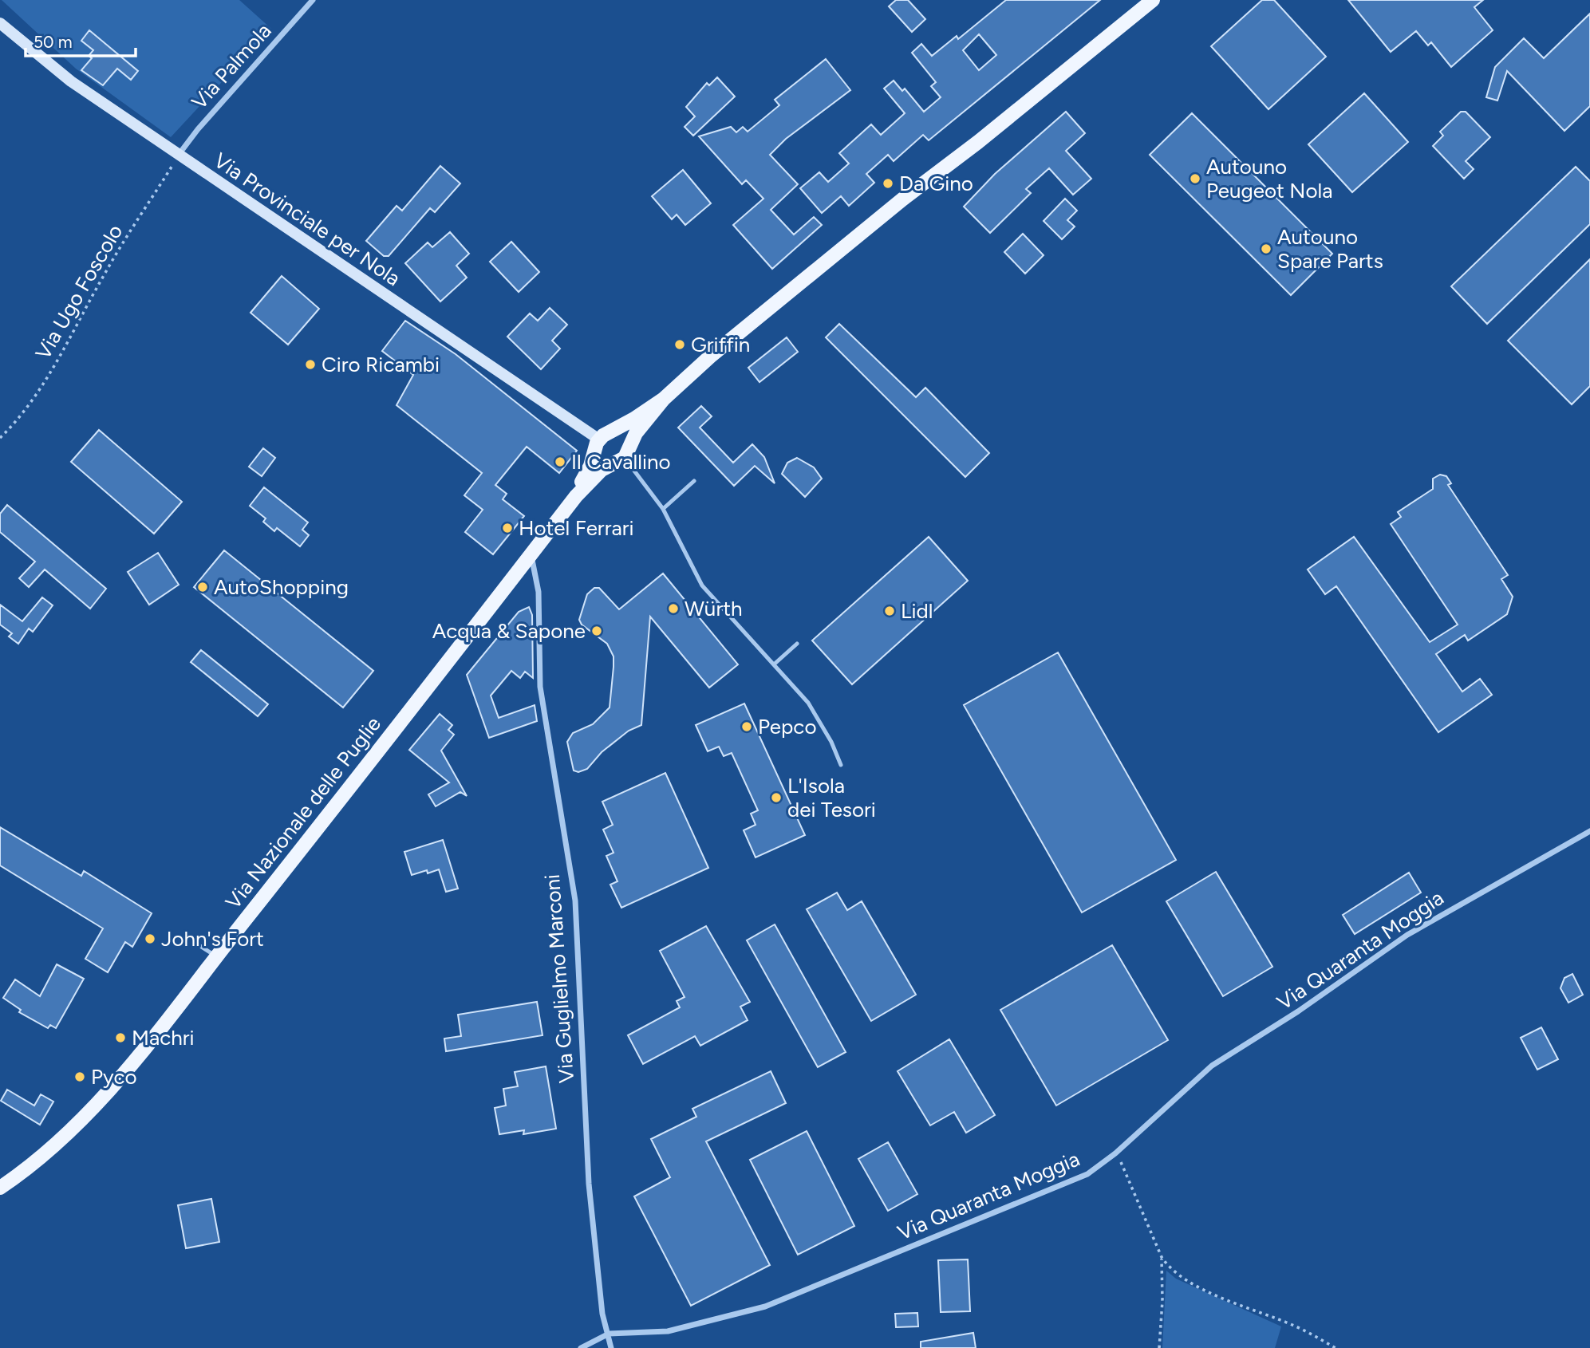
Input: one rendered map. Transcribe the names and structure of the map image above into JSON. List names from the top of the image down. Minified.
{"streets":{"main road":["Via Nazionale delle Puglie"],"street":["Via Palmola","Via Provinciale per Nola","Via Quaranta Moggia","Via Guglielmo Marconi"],"path":["Via Ugo Foscolo"]},"crossings":[["Via Palmola","Via Provinciale per Nola"],["Via Palmola","Via Ugo Foscolo"],["Via Provinciale per Nola","Via Ugo Foscolo"],["Via Provinciale per Nola","Via Nazionale delle Puglie"],["Via Nazionale delle Puglie","Via Guglielmo Marconi"],["Via Quaranta Moggia","Via Guglielmo Marconi"]],"places":["Autouno Peugeot Nola","Da Gino","Autouno Spare Parts","Griffin","Ciro Ricambi","Il Cavallino","Hotel Ferrari","AutoShopping","Würth","Lidl","Acqua & Sapone","Pepco","L'Isola dei Tesori","John's Fort","Machri","Pyco"],"scale_bar":"50 m"}
